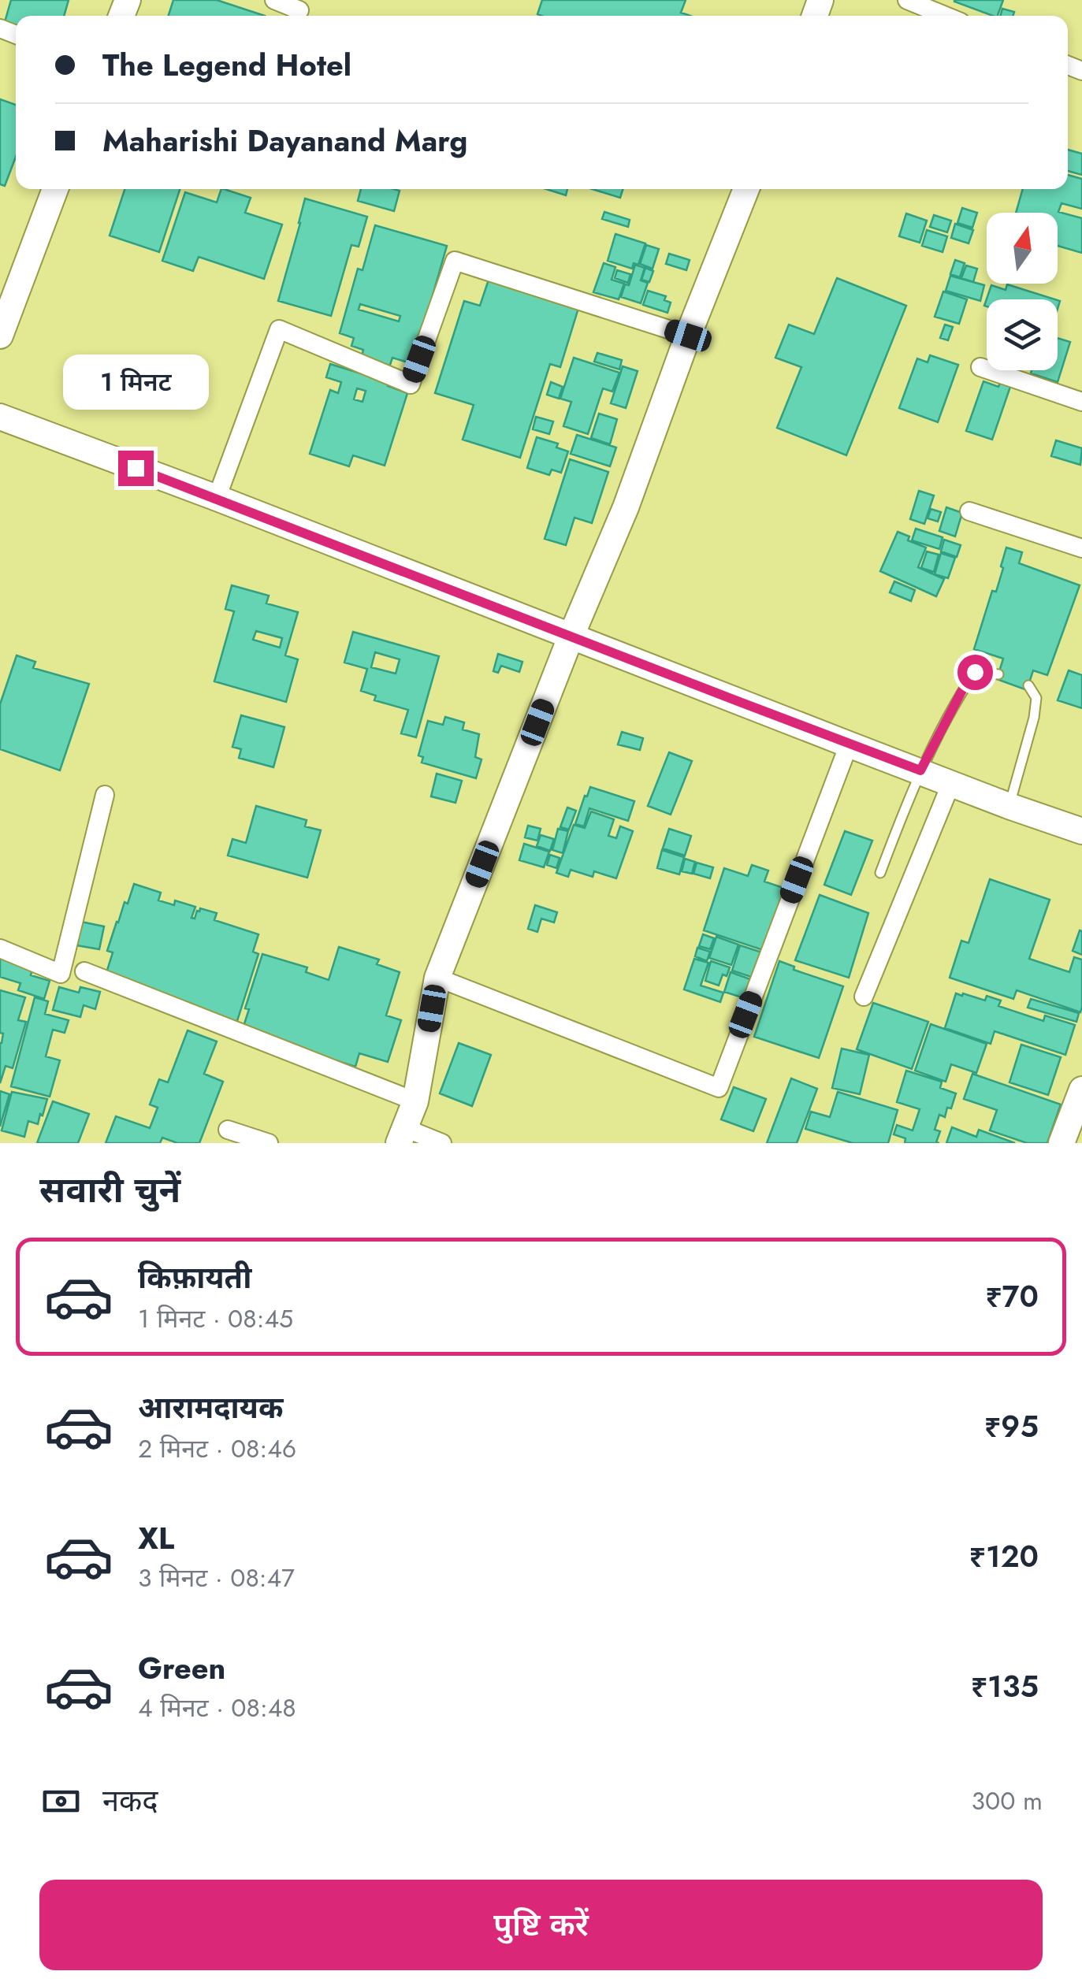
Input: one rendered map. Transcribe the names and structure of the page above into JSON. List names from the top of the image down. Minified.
{"north":"top","page":{"banner":["The Legend Hotel","Maharishi Dayanand Marg"],"bubble":"1 मिनट","heading":"सवारी चुनें","list":[{"name":"किफ़ायती","note":"1 मिनट · 08:45","value":"₹70"},{"name":"आरामदायक","note":"2 मिनट · 08:46","value":"₹95"},{"name":"XL","note":"3 मिनट · 08:47","value":"₹120"},{"name":"Green","note":"4 मिनट · 08:48","value":"₹135"}],"pay":["नकद","300 m"],"buttons":"पुष्टि करें"}}
